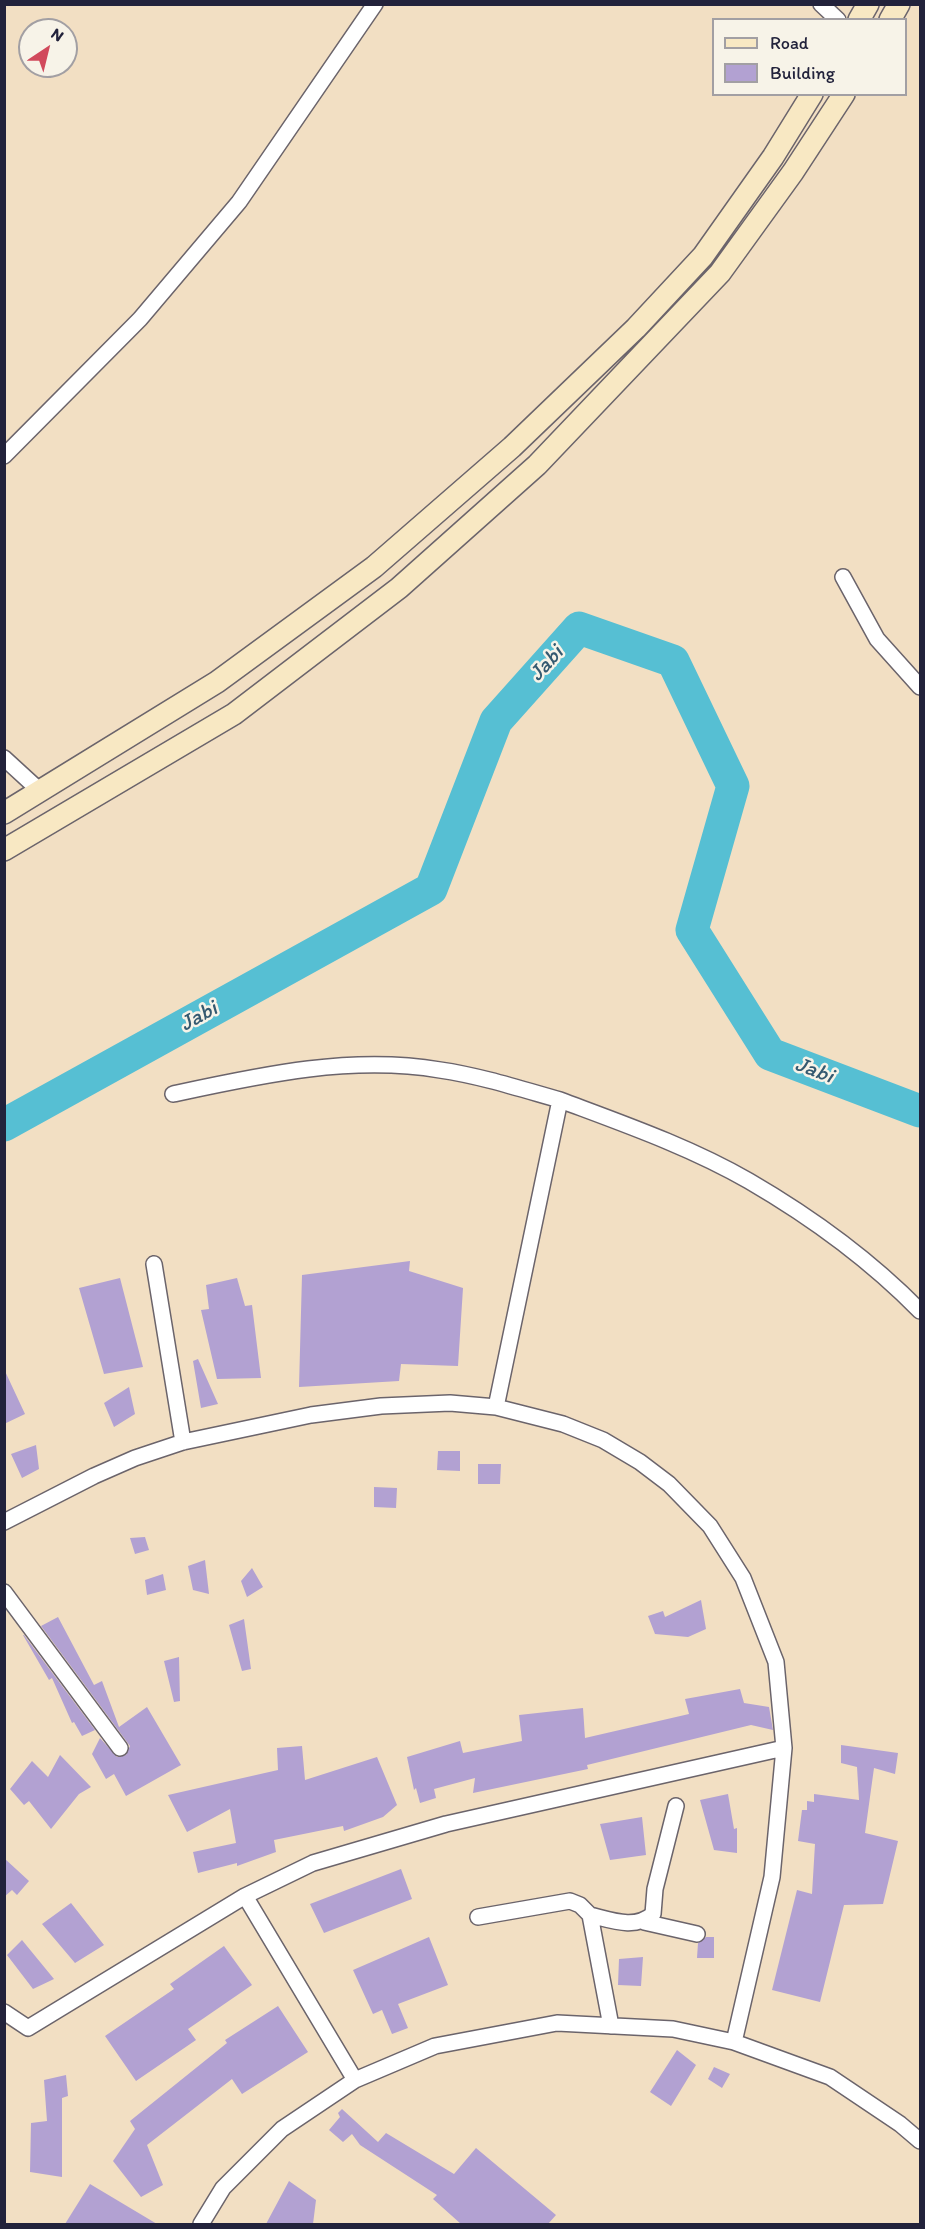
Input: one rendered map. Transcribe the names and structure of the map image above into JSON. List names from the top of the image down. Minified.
{"water":["Jabi"],"legend":["Road","Building"],"north":"top right"}
